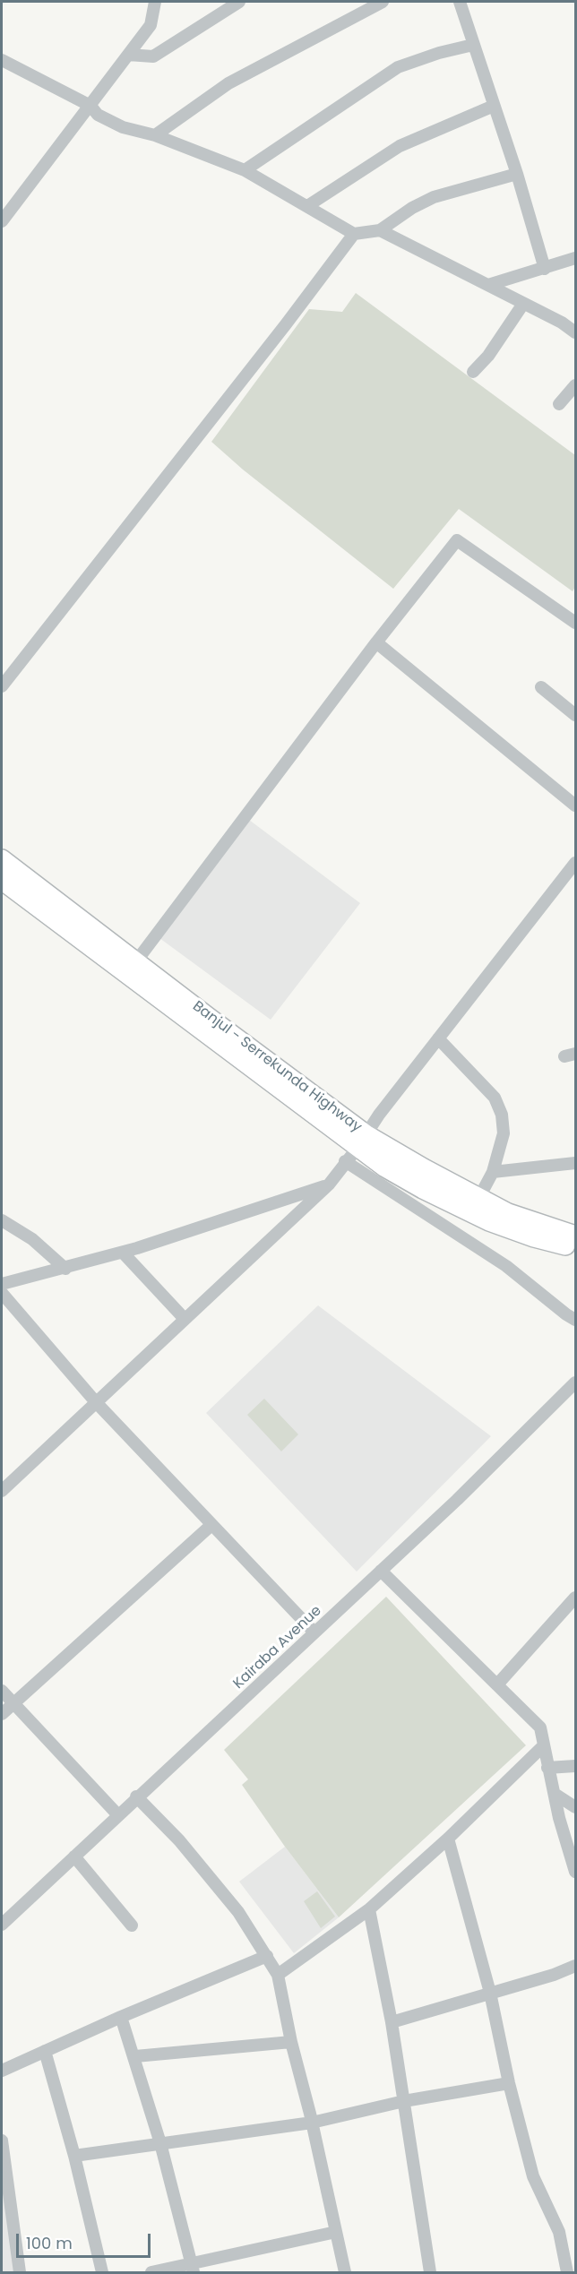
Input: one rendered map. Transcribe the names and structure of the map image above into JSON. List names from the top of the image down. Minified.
{"streets":{"highway":["Banjul - Serrekunda Highway"],"street":["Kairaba Avenue"]},"scale_bar":"100 m"}
